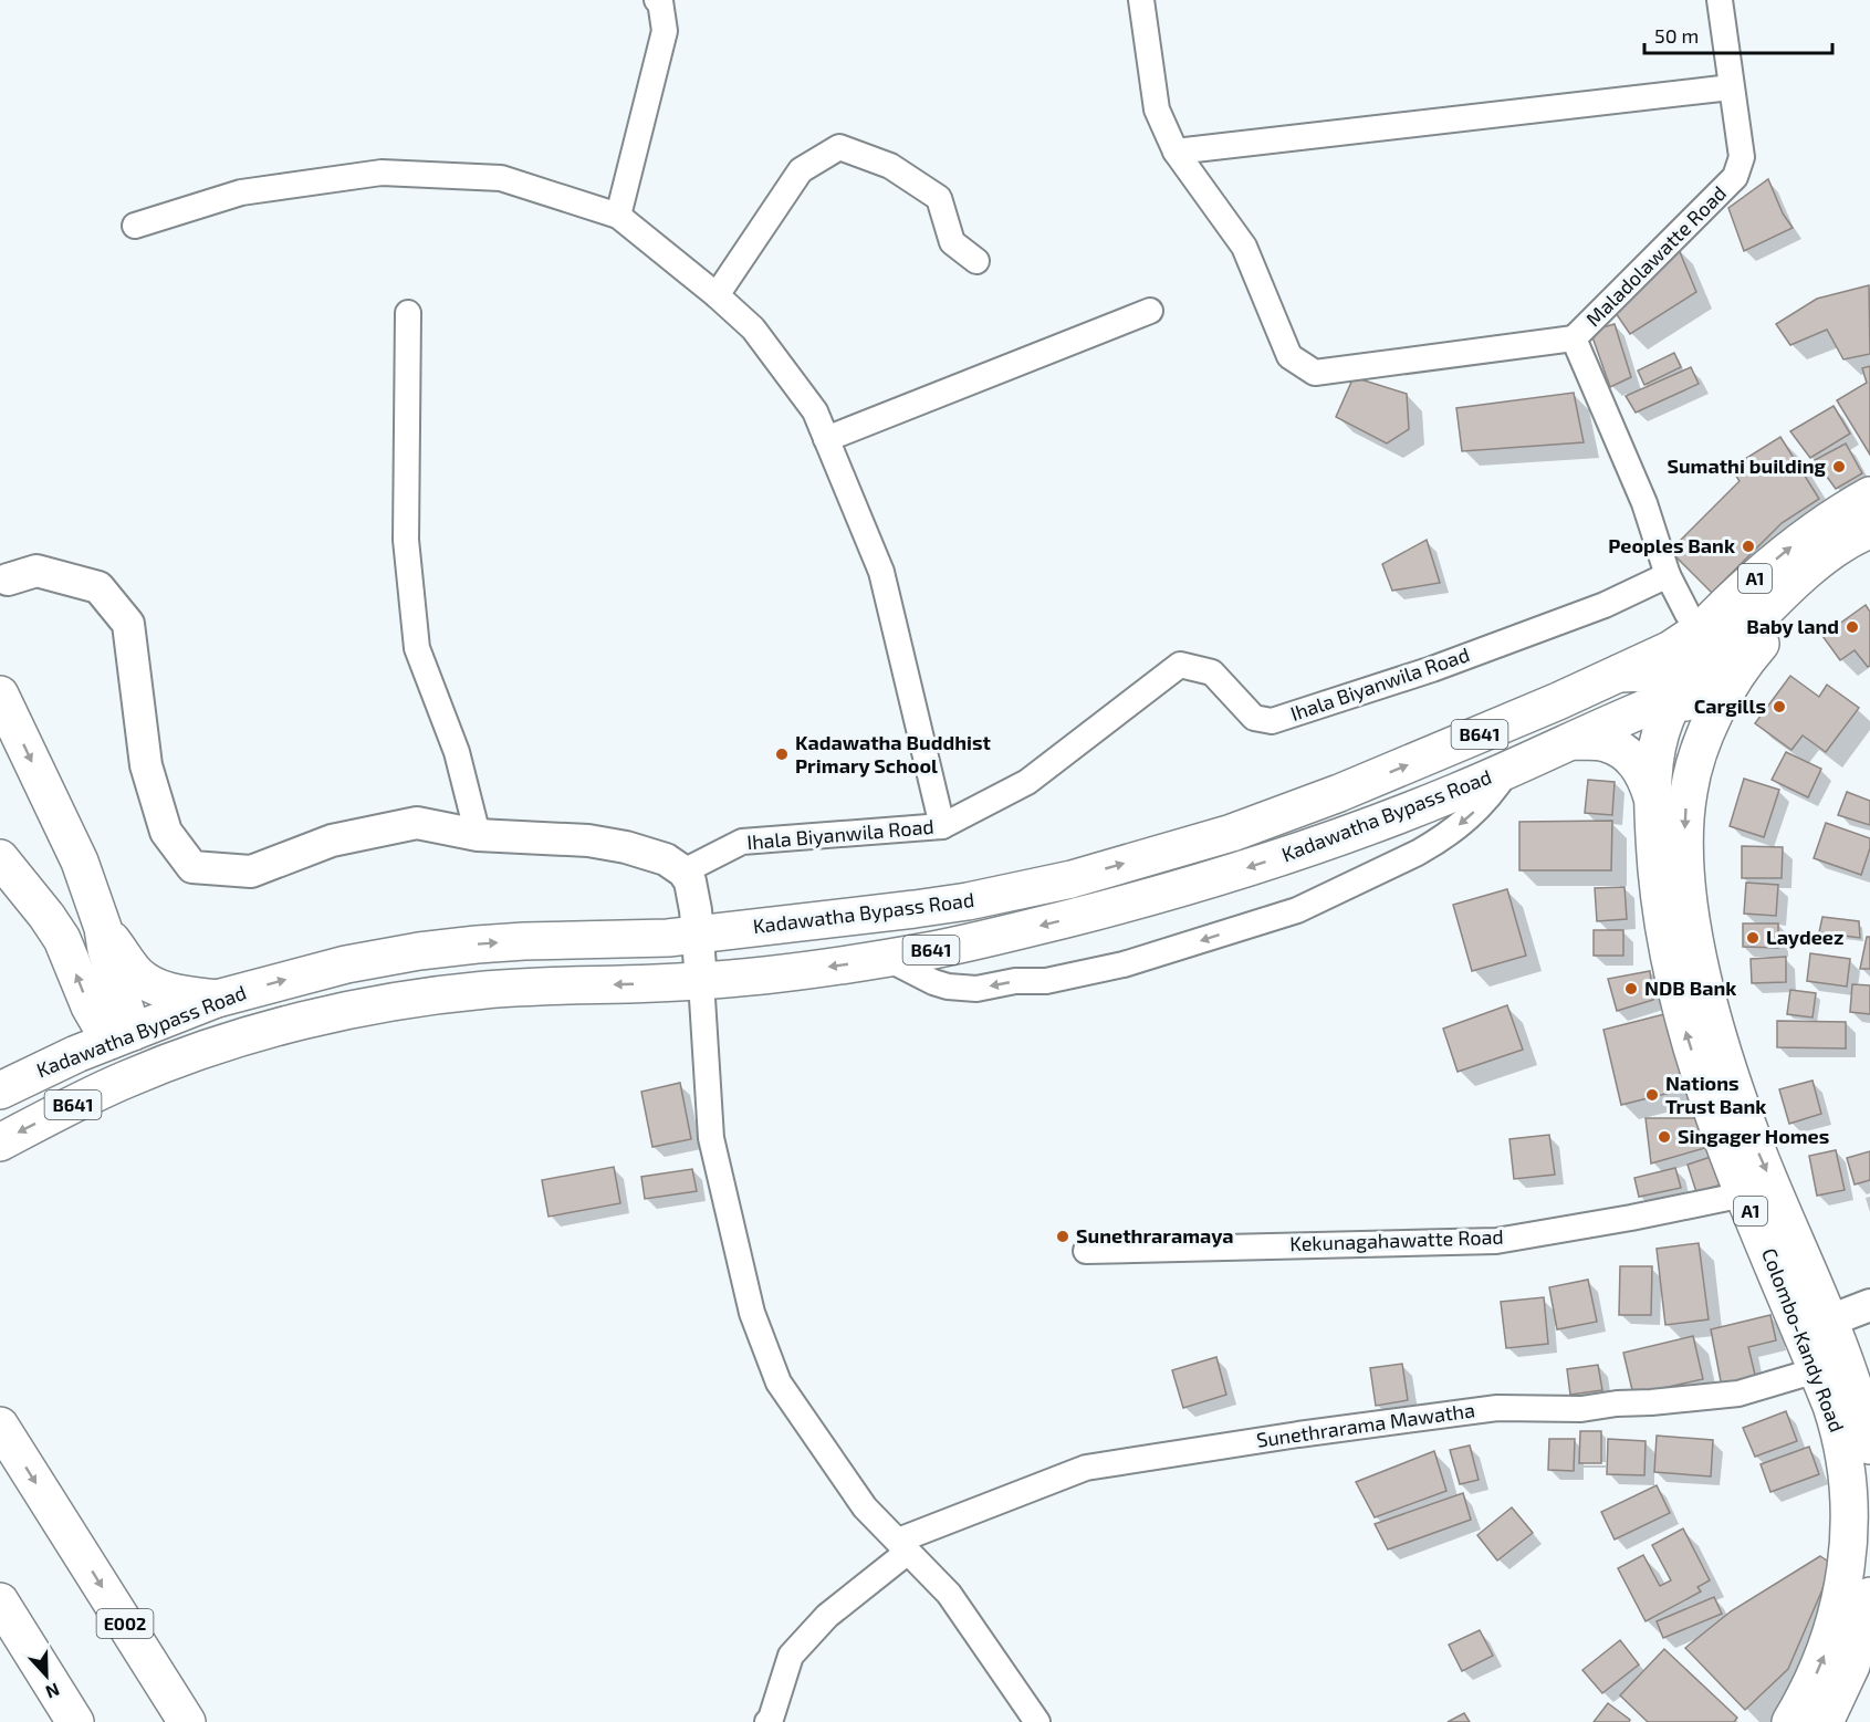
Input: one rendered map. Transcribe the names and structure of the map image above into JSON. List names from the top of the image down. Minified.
{"streets":{"main road":["A1","B641","Kadawatha Bypass Road","Colombo-Kandy Road","E002"],"street":["Maladolawatte Road","Ihala Biyanwila Road","Kekunagahawatte Road","Sunethrarama Mawatha"]},"crossings":[["Maladolawatte Road","Ihala Biyanwila Road"],["A1","Colombo-Kandy Road"],["Kadawatha Bypass Road","Colombo-Kandy Road"],["Kekunagahawatte Road","Colombo-Kandy Road"],["Colombo-Kandy Road","Sunethrarama Mawatha"]],"places":["Sumathi building","Peoples Bank","Baby land","Cargills","Kadawatha Buddhist Primary School","Laydeez","NDB Bank","Nations Trust Bank","Singager Homes","Sunethraramaya"],"scale_bar":"50 m","north":"bottom"}
